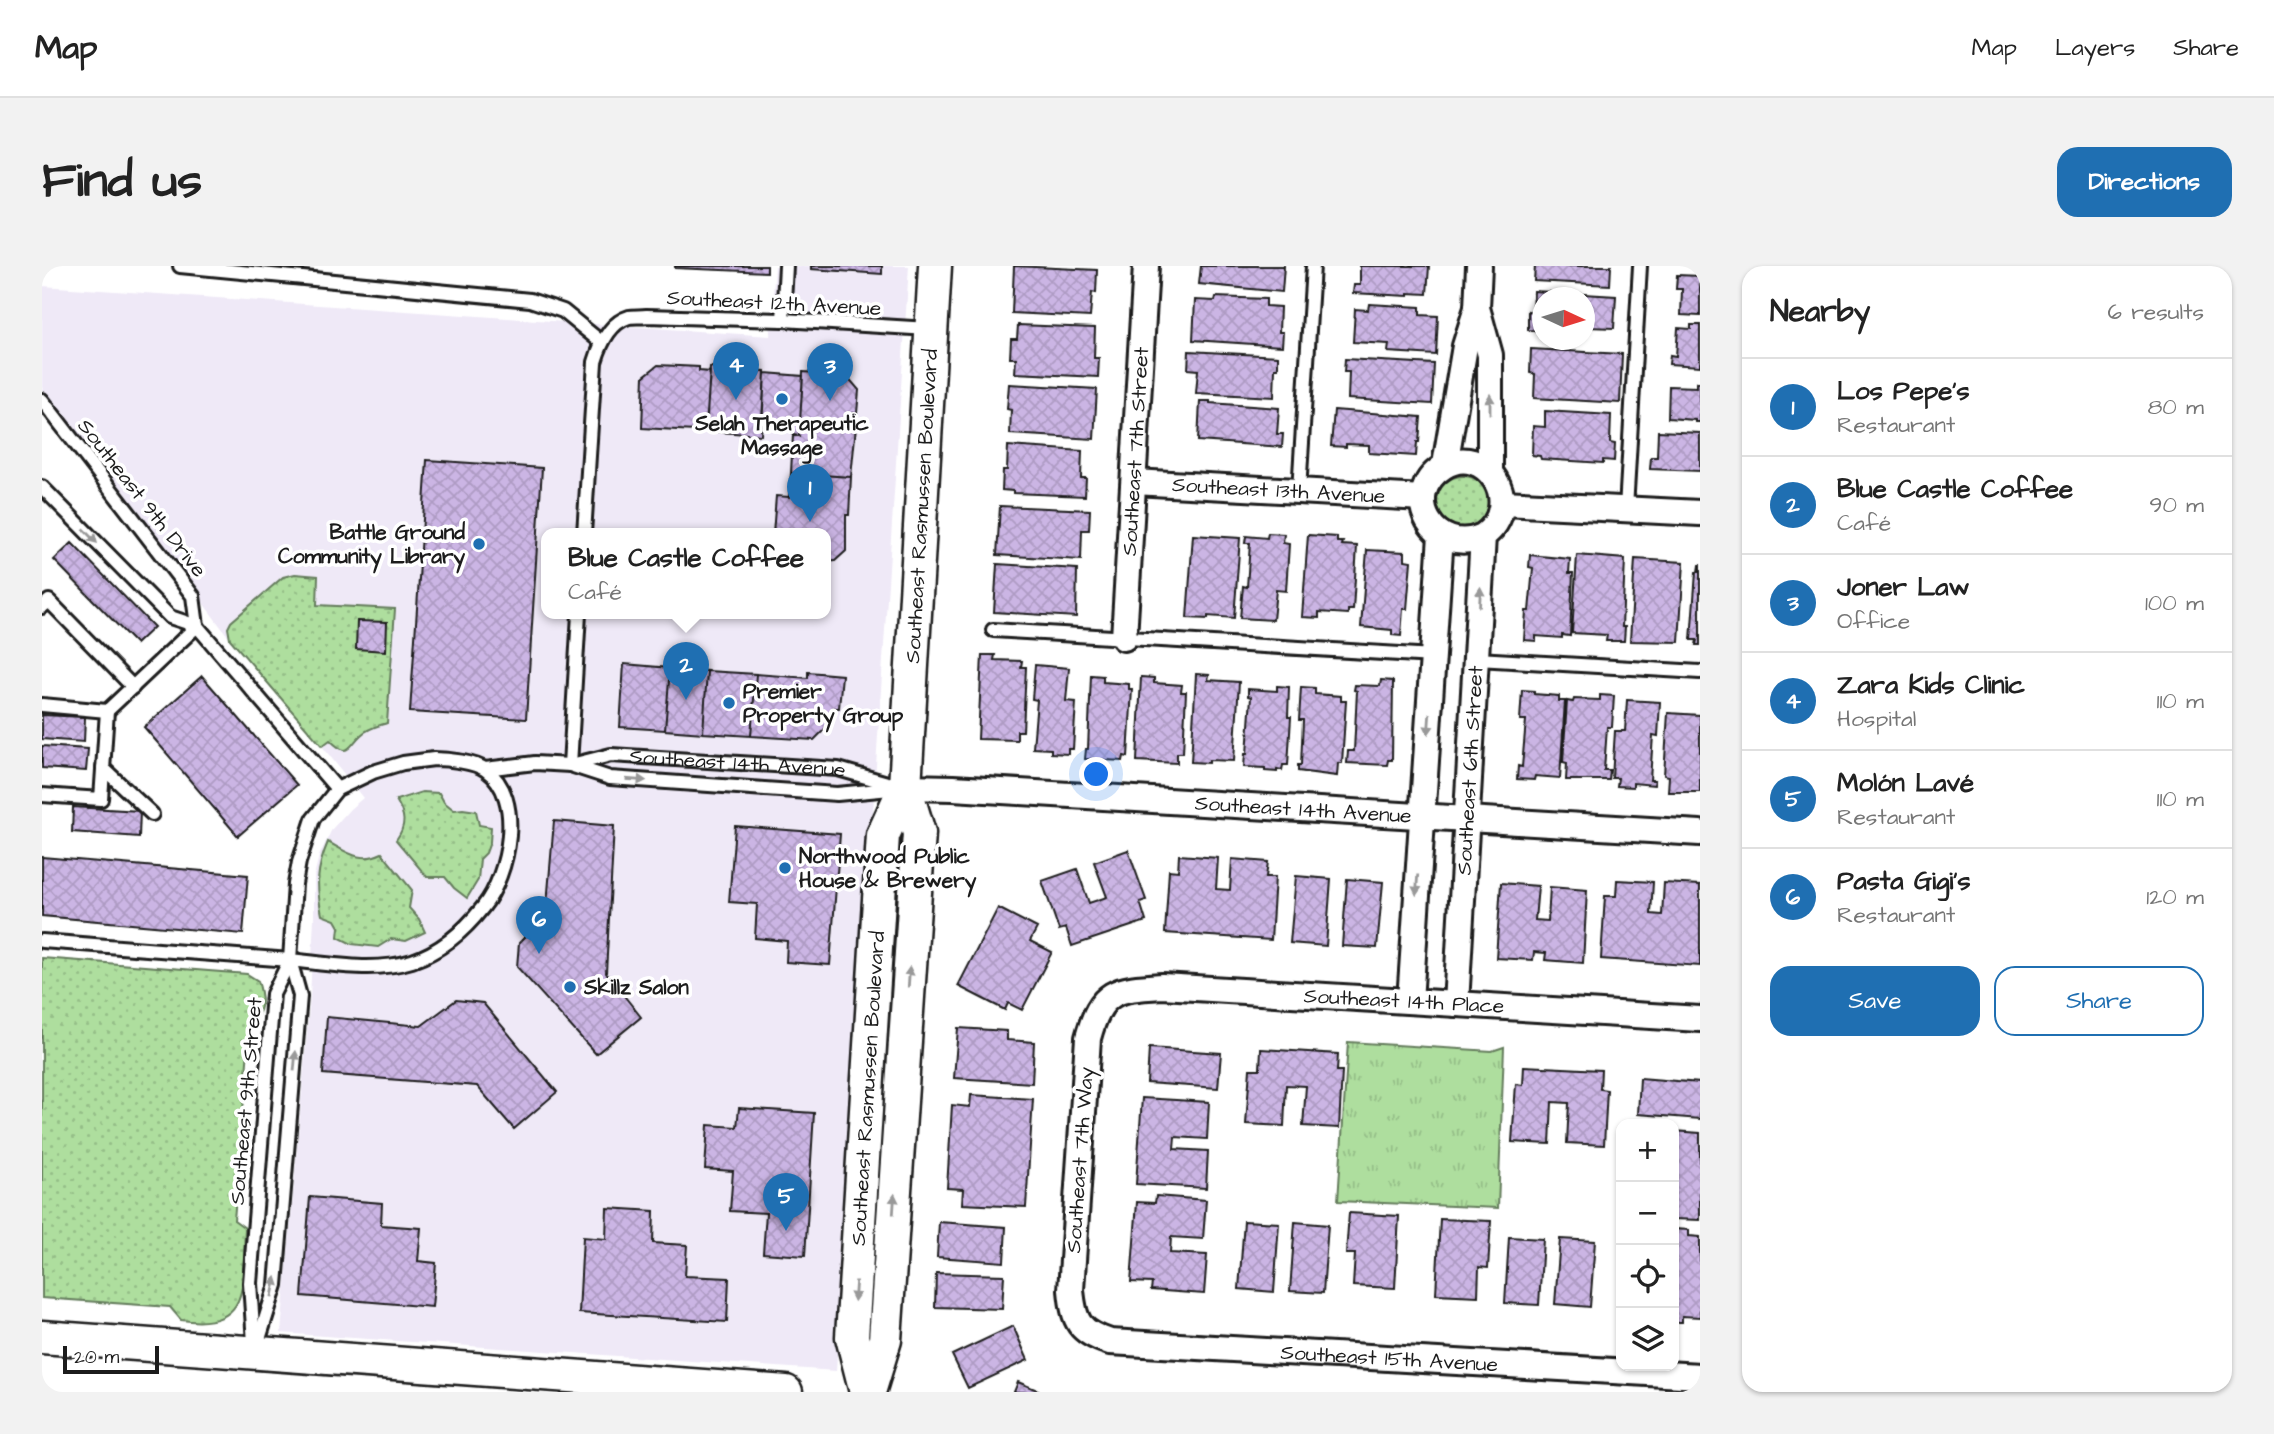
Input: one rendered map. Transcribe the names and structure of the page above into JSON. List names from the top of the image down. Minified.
{"streets":{"street":["Southeast 7th Street","Southeast 13th Avenue","Southeast Rasmussen Boulevard","Southeast 14th Avenue","Southeast 6th Street","Southeast 14th Place","Southeast 7th Way","Southeast 15th Avenue"],"lane":["Southeast 12th Avenue","Southeast 9th Drive","Southeast 9th Street"]},"crossings":[["Southeast 12th Avenue","Southeast Rasmussen Boulevard"],["Southeast 7th Street","Southeast 13th Avenue"],["Southeast 13th Avenue","Southeast 6th Street"],["Southeast 9th Drive","Southeast 14th Avenue"],["Southeast 9th Drive","Southeast 9th Street"],["Southeast Rasmussen Boulevard","Southeast 14th Avenue"],["Southeast 14th Avenue","Southeast 6th Street"],["Southeast 14th Avenue","Southeast 9th Street"],["Southeast 6th Street","Southeast 14th Place"],["Southeast 14th Place","Southeast 7th Way"],["Southeast 7th Way","Southeast 15th Avenue"]],"places":["Selah Therapeutic Massage","Battle Ground Community Library","Premier Property Group","Northwood Public House & Brewery","Skillz Salon"],"scale_bar":"20 m","north":"right","page":{"header":"Map","nav":["Map","Layers","Share"],"buttons":["Directions",["Save","Share"]],"title":"Find us","heading":["Nearby","6 results"],"pins":["4","3","1","2","6","5"],"list":[{"mark":"1","name":"Los Pepe's","note":"Restaurant","value":"80 m"},{"mark":"2","name":"Blue Castle Coffee","note":"Café","value":"90 m"},{"mark":"3","name":"Joner Law","note":"Office","value":"100 m"},{"mark":"4","name":"Zara Kids Clinic","note":"Hospital","value":"110 m"},{"mark":"5","name":"Molón Lavé","note":"Restaurant","value":"110 m"},{"mark":"6","name":"Pasta Gigi's","note":"Restaurant","value":"120 m"}],"popup":["Blue Castle Coffee","Café"],"map_buttons":["+","−"],"scale":"20 m"}}
